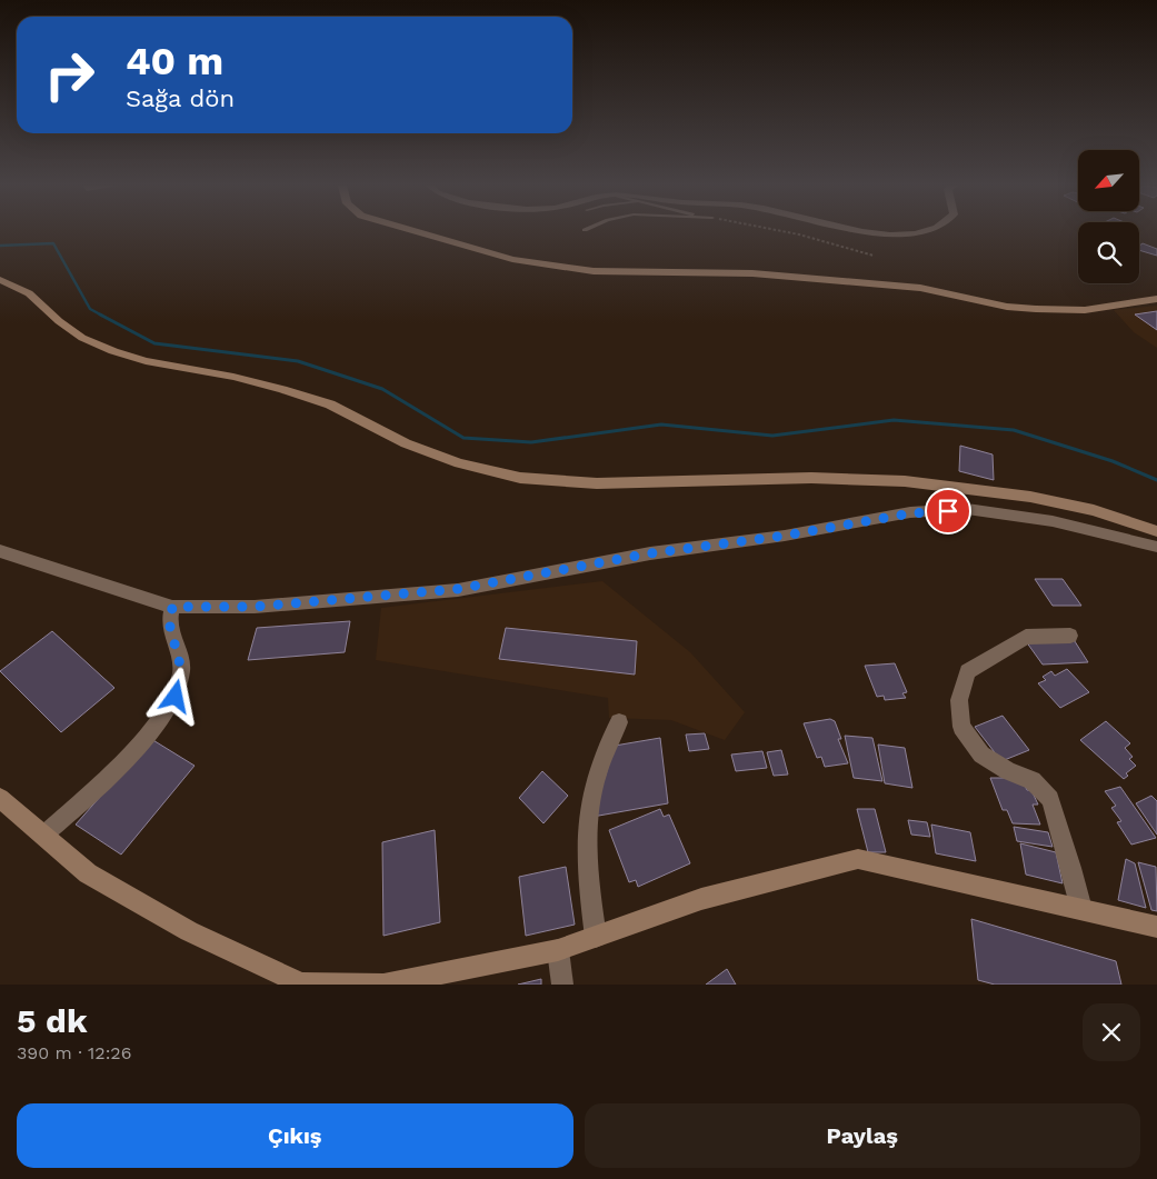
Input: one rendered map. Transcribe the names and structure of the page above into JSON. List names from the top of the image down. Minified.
{"north":"bottom left","page":{"turn":["40 m","Sağa dön"],"heading":["5 dk","390 m · 12:26"],"buttons":["Çıkış","Paylaş"]}}
